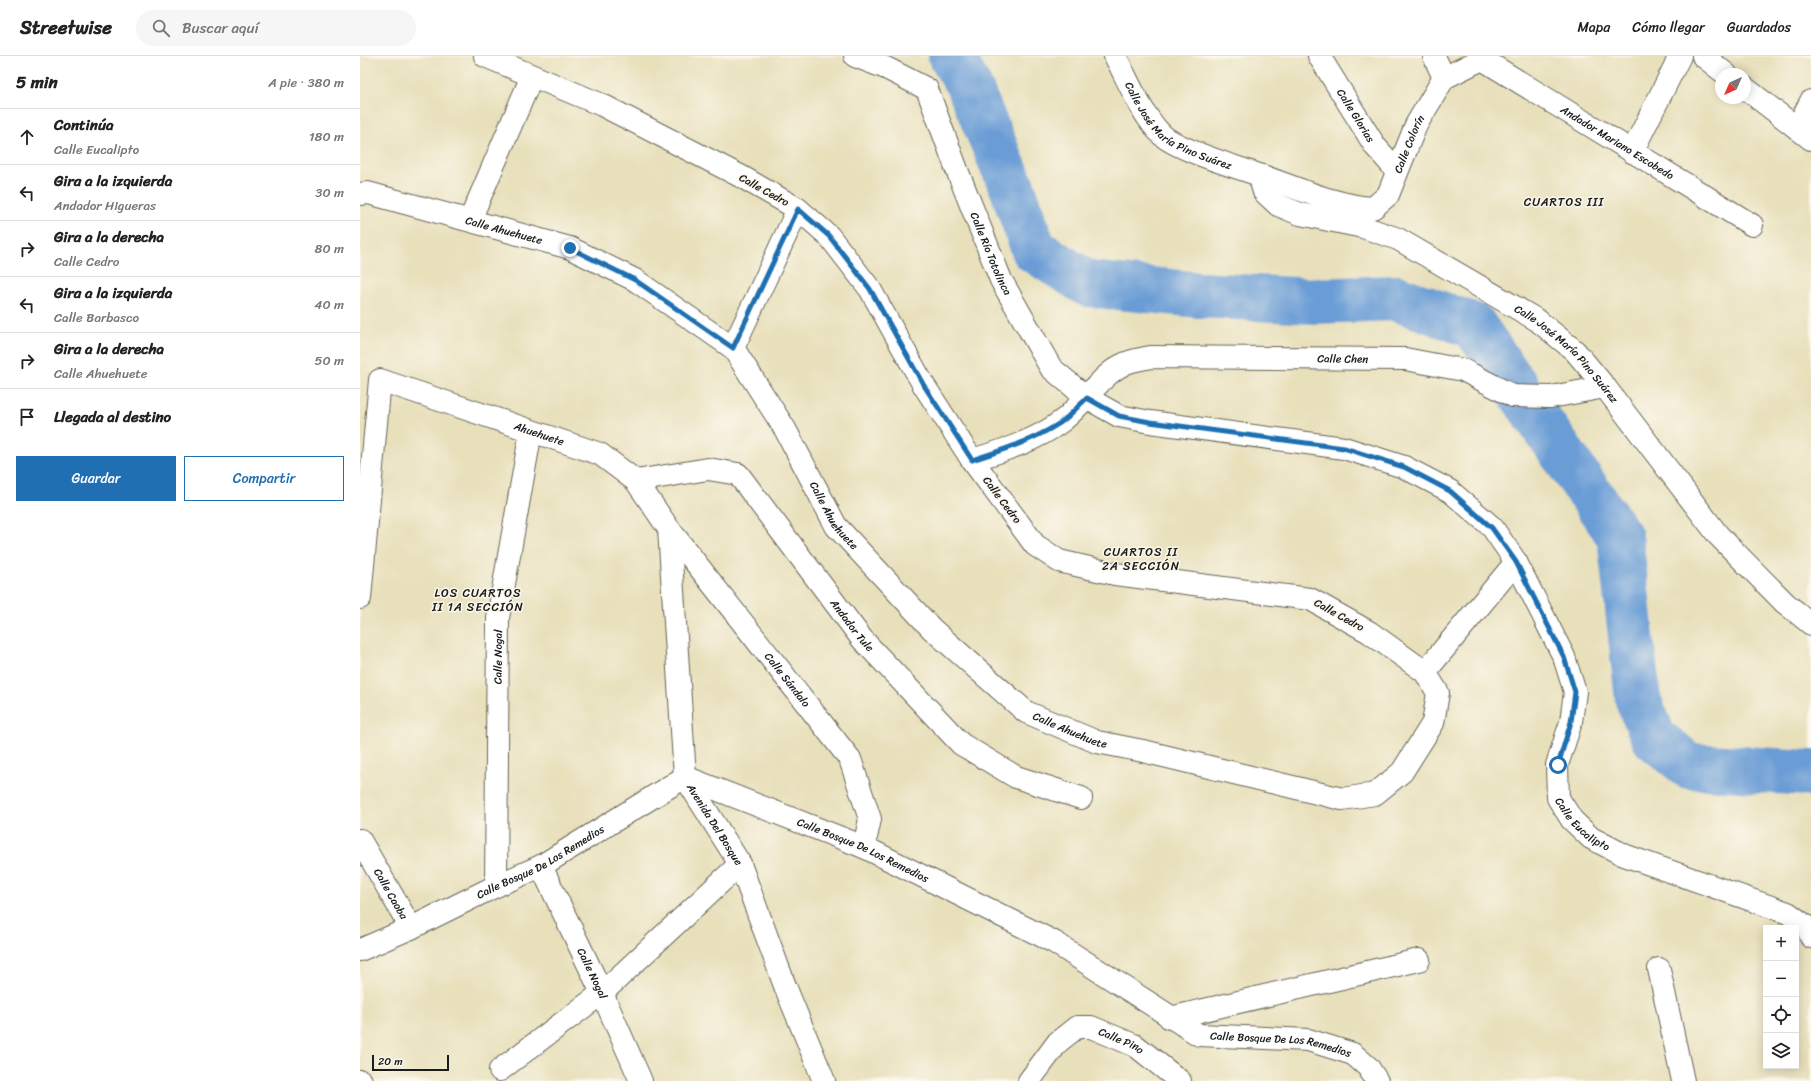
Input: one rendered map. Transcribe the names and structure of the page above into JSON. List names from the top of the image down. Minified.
{"streets":{"street":["Calle Glorias","Calle José María Pino Suárez","Andador Mariano Escobedo","Calle Colorín","Calle Cedro","Calle Ahuehuete","Calle Río Totolinca","Calle Chen","Ahuehuete","Andador Tule","Calle Nogal","Calle Sándalo","Calle Eucalipto","Avenida Del Bosque","Calle Bosque De Los Remedios","Calle Caoba","Calle Pino"]},"crossings":[["Calle Glorias","Calle Colorín"],["Calle José María Pino Suárez","Calle Colorín"],["Calle José María Pino Suárez","Calle Chen"],["Calle Cedro","Calle Ahuehuete"],["Calle Cedro","Calle Chen"],["Calle Río Totolinca","Calle Chen"],["Calle Río Totolinca","Calle Eucalipto"],["Calle Chen","Calle Eucalipto"],["Ahuehuete","Andador Tule"],["Ahuehuete","Calle Nogal"],["Ahuehuete","Calle Sándalo"],["Ahuehuete","Avenida Del Bosque"],["Calle Nogal","Calle Bosque De Los Remedios"],["Calle Sándalo","Avenida Del Bosque"],["Calle Sándalo","Calle Bosque De Los Remedios"],["Avenida Del Bosque","Calle Bosque De Los Remedios"],["Calle Bosque De Los Remedios","Calle Caoba"]],"districts":["CUARTOS III","CUARTOS II 2A SECCIÓN","LOS CUARTOS II 1A SECCIÓN"],"scale_bar":"20 m","north":"bottom left","page":{"header":"Streetwise","search":"Buscar aquí","nav":["Mapa","Cómo llegar","Guardados"],"heading":["5 min","A pie · 380 m"],"list":[["Continúa","Calle Eucalipto","180 m"],["Gira a la izquierda","Andador Higueras","30 m"],["Gira a la derecha","Calle Cedro","80 m"],["Gira a la izquierda","Calle Barbasco","40 m"],["Gira a la derecha","Calle Ahuehuete","50 m"],"Llegada al destino"],"buttons":["Guardar","Compartir"],"map_buttons":["+","−"],"scale":"20 m"}}
